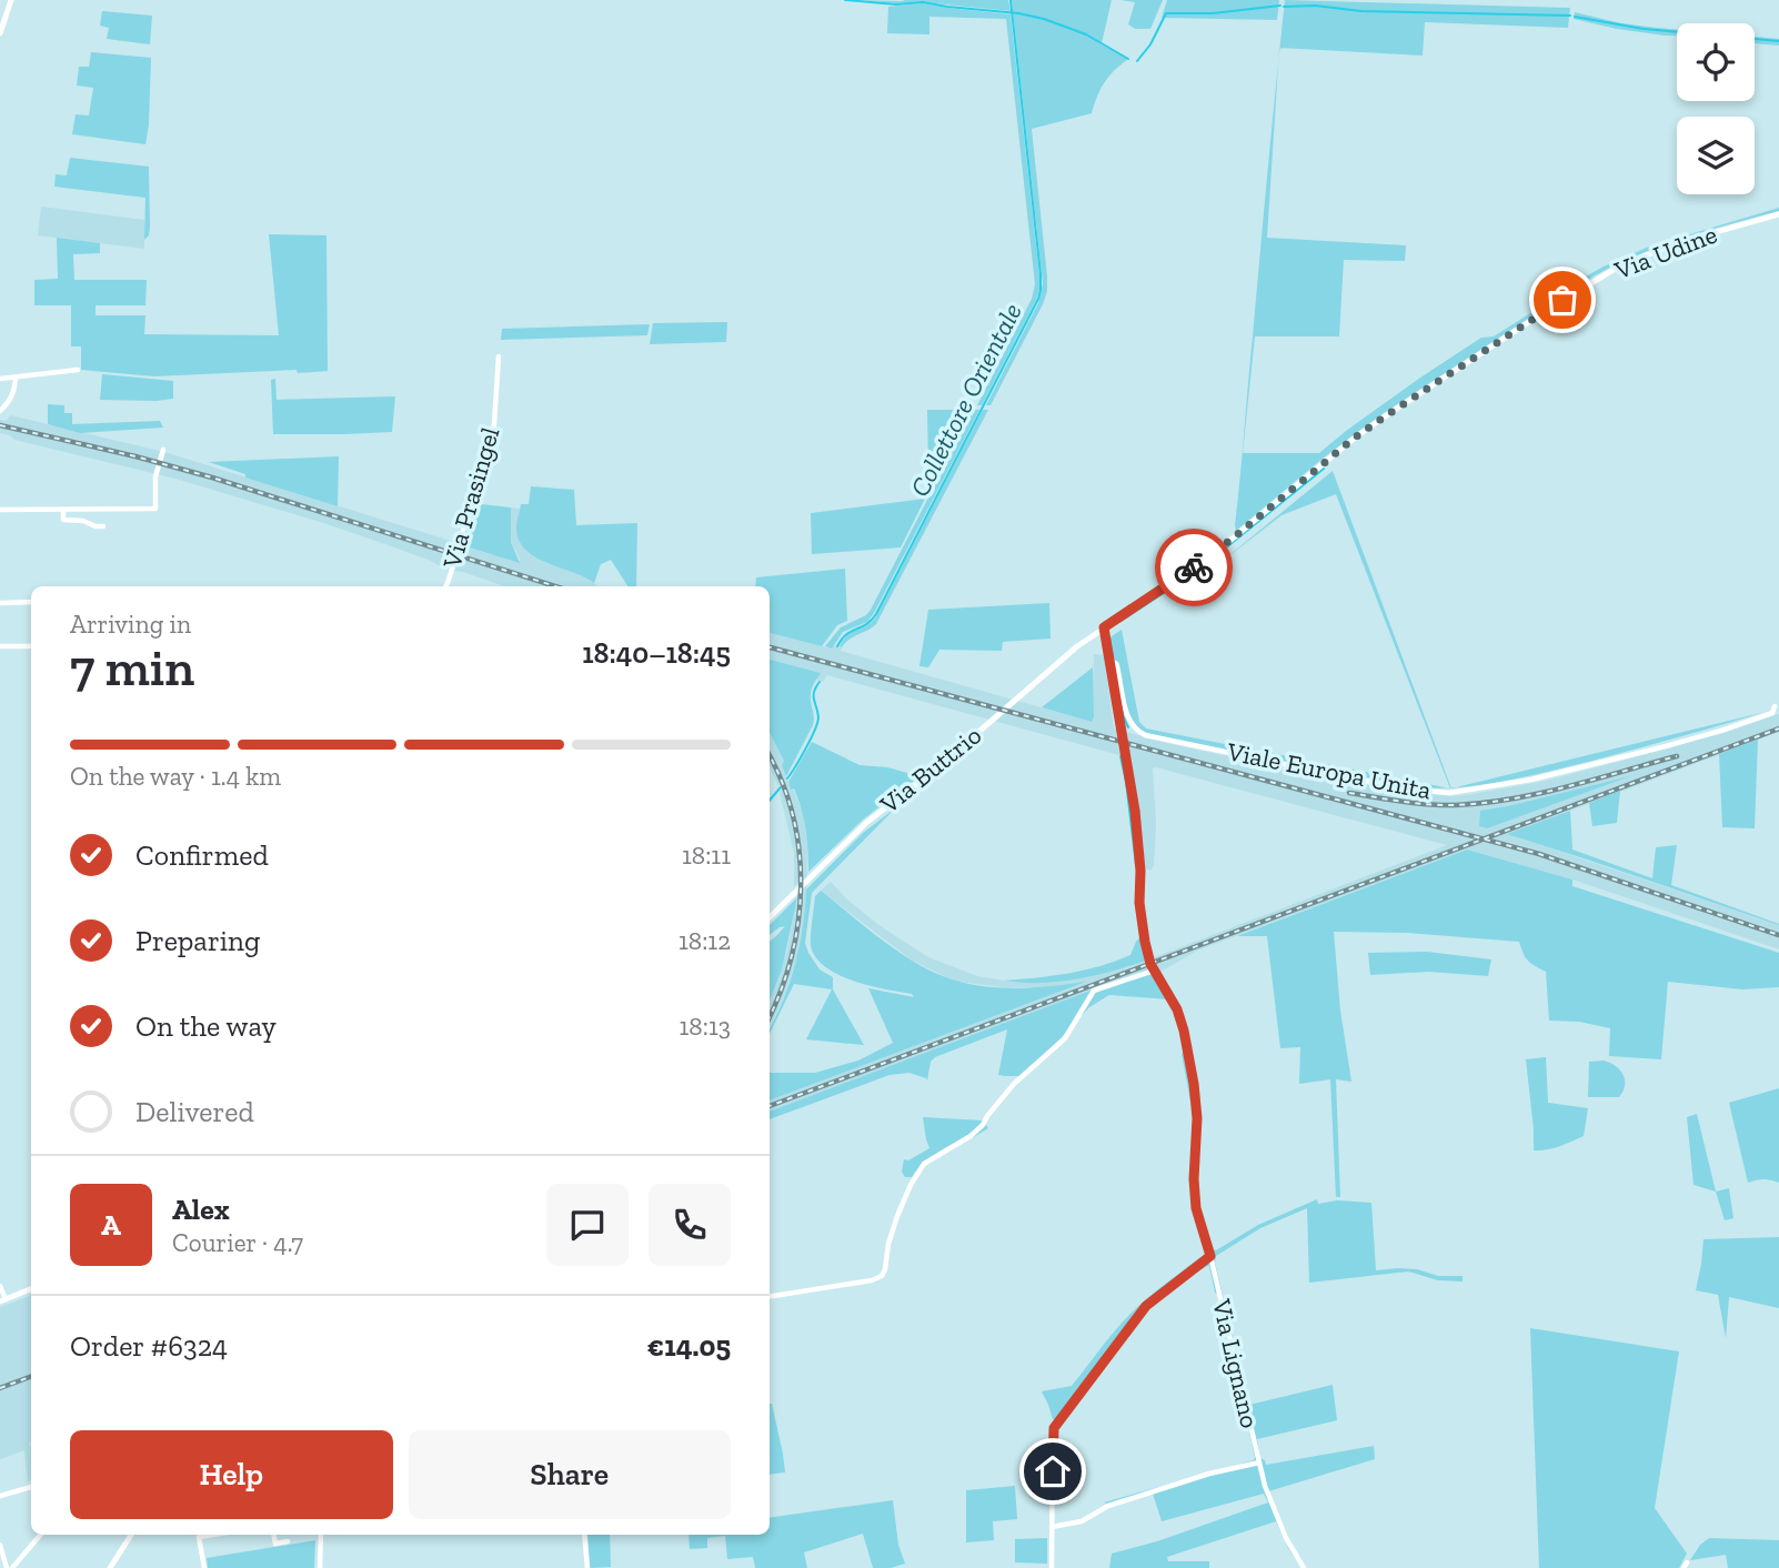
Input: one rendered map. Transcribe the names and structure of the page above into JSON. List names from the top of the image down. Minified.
{"streets":{"street":["Via Udine","Via Prasingel","Via Buttrio","Viale Europa Unita","Via Lignano"]},"crossings":[["Via Udine","Via Buttrio"],["Via Udine","Via Lignano"],["Via Buttrio","Via Lignano"],["Viale Europa Unita","Via Lignano"]],"water":["Collettore Orientale"],"page":{"heading":["7 min","Arriving in","18:40–18:45"],"panel":["Alex","Courier · 4.7","Order #6324","€14.05"],"bar":"On the way · 1.4 km","list":[["Confirmed","18:11"],["Preparing","18:12"],["On the way","18:13"],"Delivered"],"round":"A","buttons":["Help","Share"]}}
